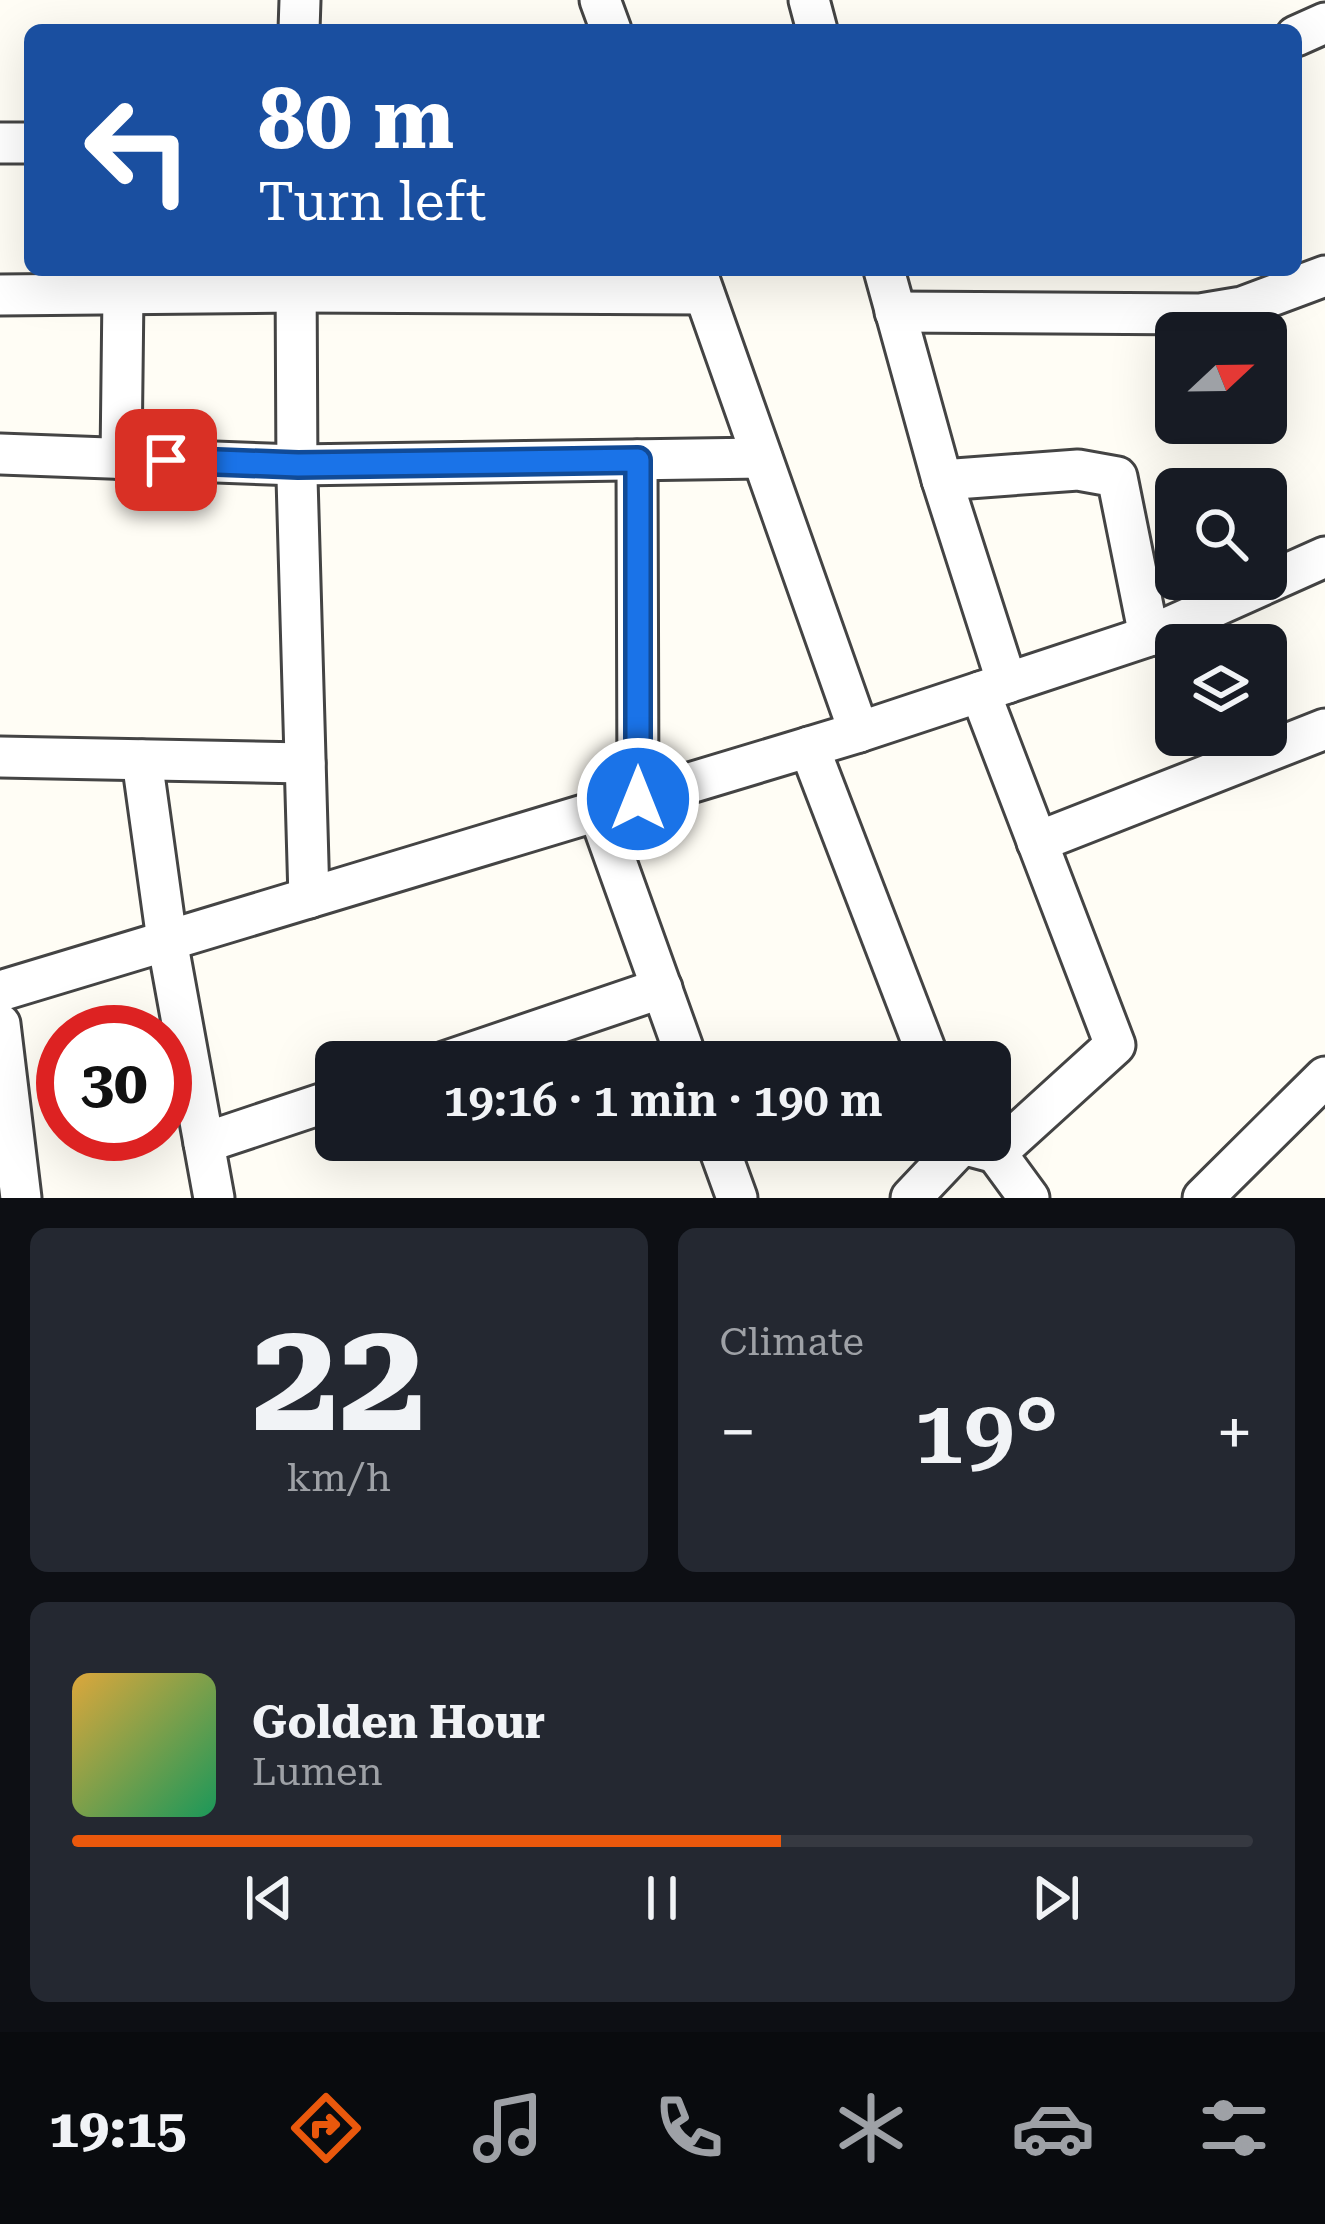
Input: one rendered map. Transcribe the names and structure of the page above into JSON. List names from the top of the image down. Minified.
{"north":"right","page":{"turn":["80 m","Turn left"],"limit":"30","trip":"19:16 · 1 min · 190 m","tile":[["22","km/h"],"Climate"],"heat":["−","19°","+"],"song":["Golden Hour","Lumen"],"tabs":"19:15"}}
